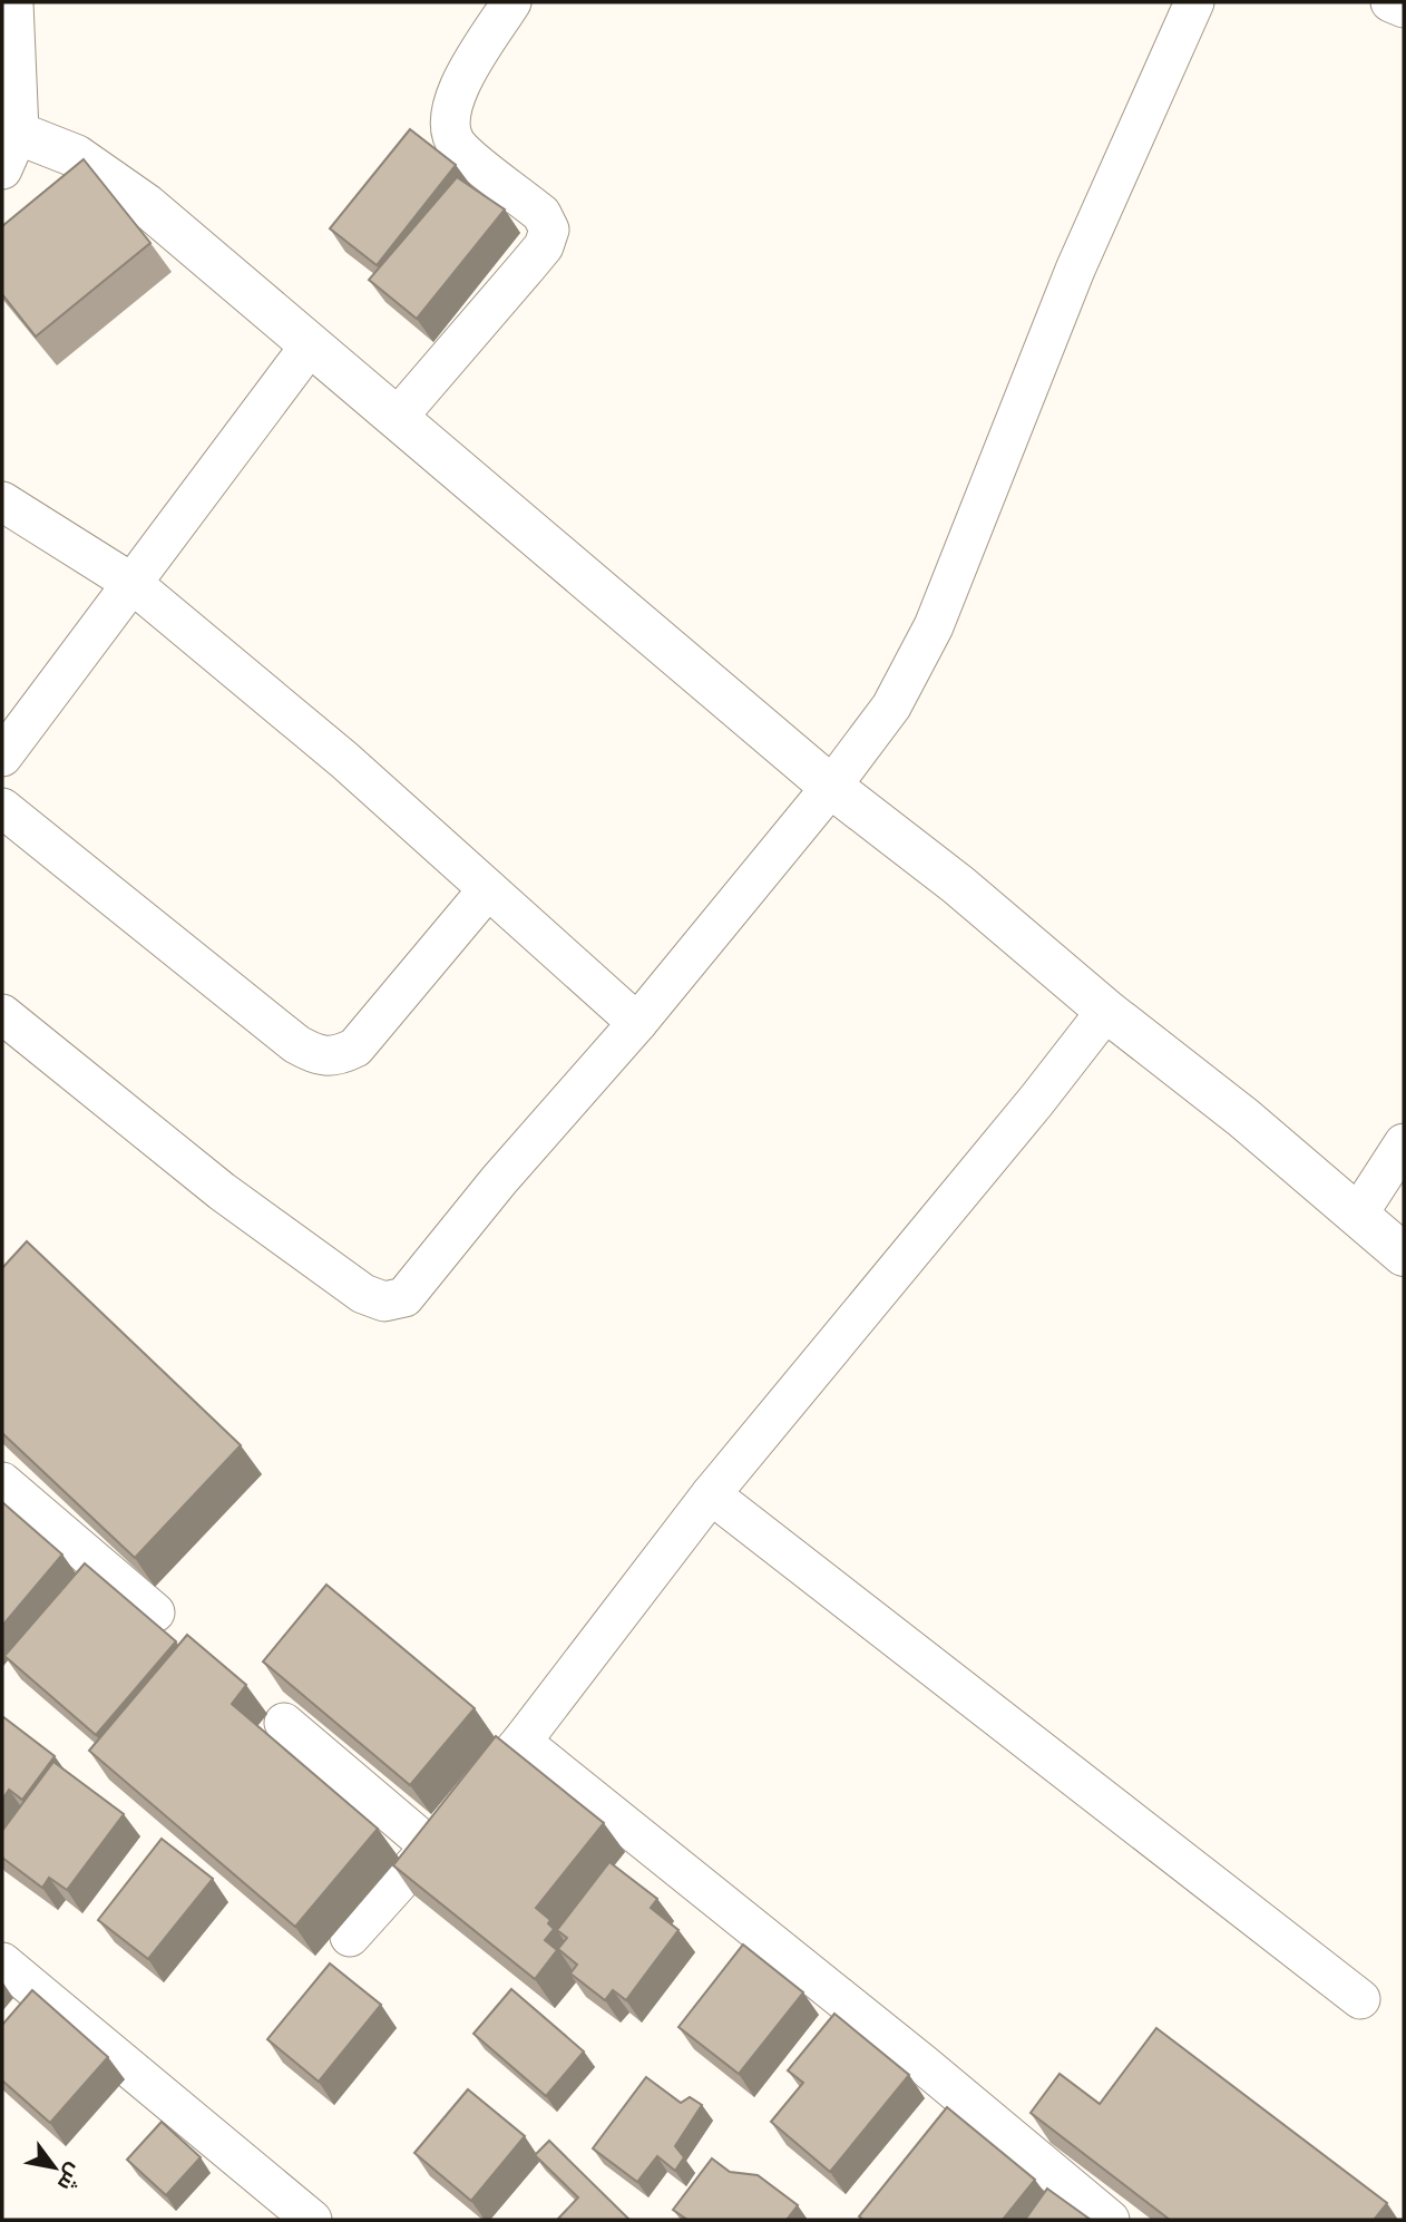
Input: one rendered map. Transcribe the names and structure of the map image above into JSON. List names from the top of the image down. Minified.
{"north":"bottom right"}
